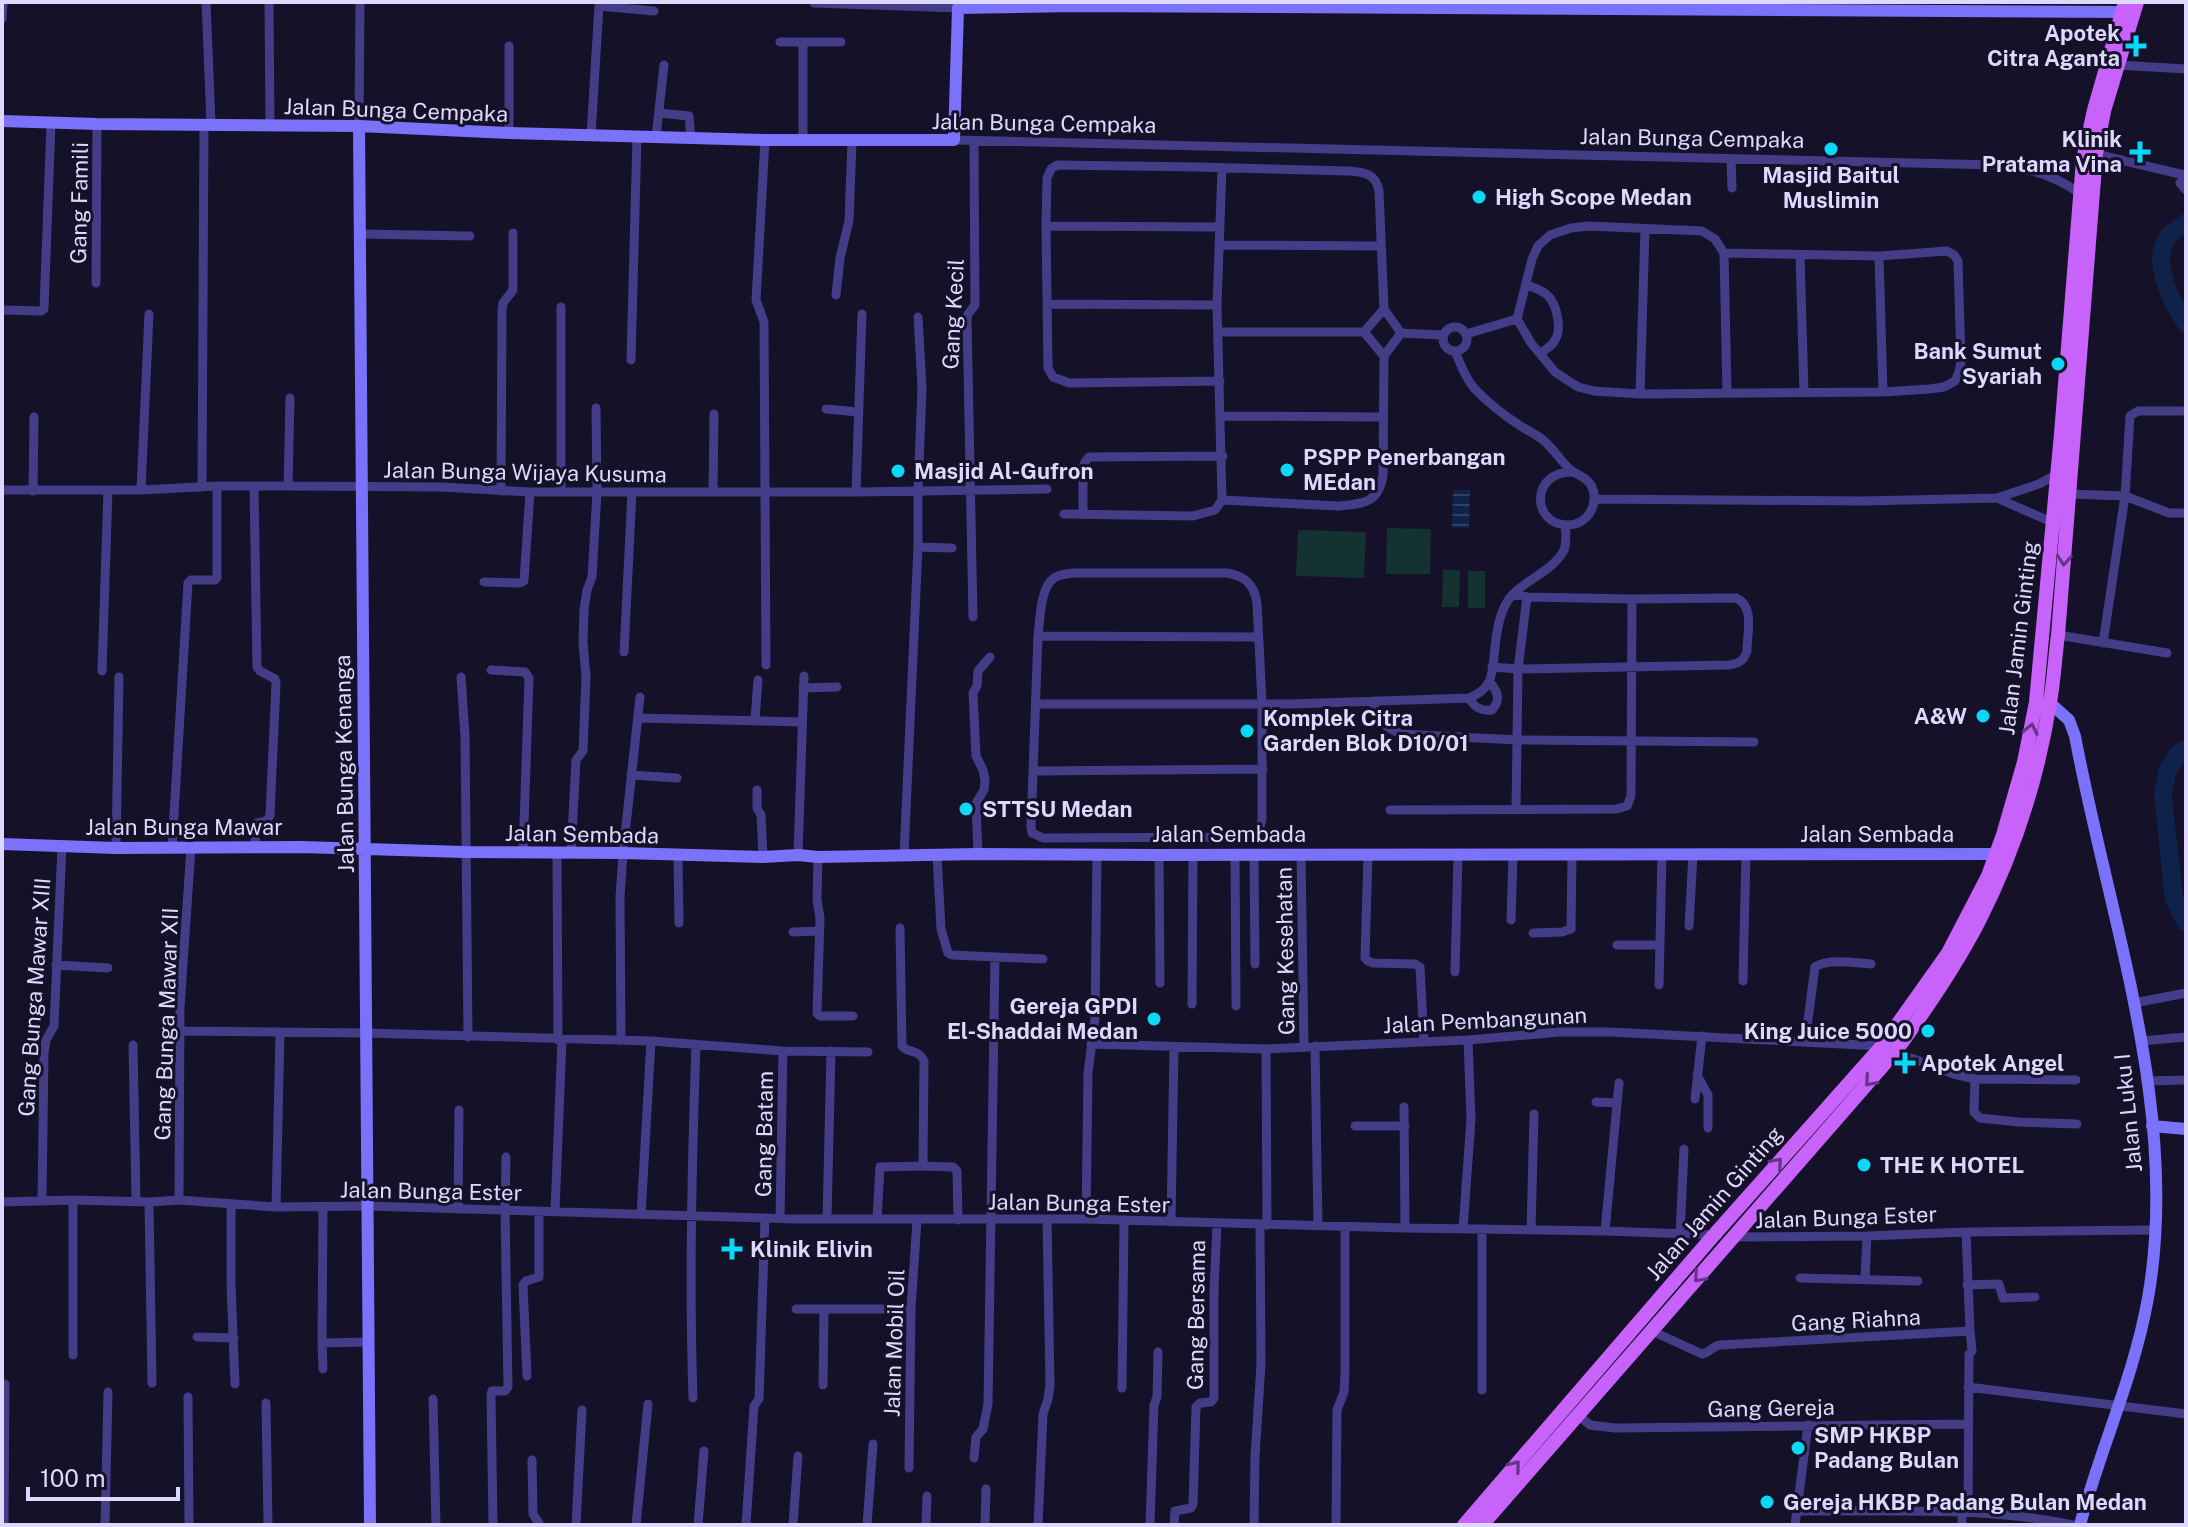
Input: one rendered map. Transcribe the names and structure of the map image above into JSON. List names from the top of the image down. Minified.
{"streets":{"main road":["Jalan Jamin Ginting"],"street":["Jalan Bunga Cempaka","Gang Famili","Gang Kecil","Jalan Bunga Wijaya Kusuma","Jalan Bunga Kenanga","Jalan Bunga Mawar","Jalan Sembada","Gang Kesehatan","Gang Bunga Mawar XIII","Jalan Pembangunan","Gang Bunga Mawar XII","Jalan Luku I","Gang Batam","Jalan Bunga Ester","Gang Bersama","Gang Riahna","Jalan Mobil Oil","Gang Gereja"]},"crossings":[["Jalan Bunga Cempaka","Gang Famili"],["Jalan Bunga Cempaka","Gang Kecil"],["Jalan Bunga Cempaka","Jalan Jamin Ginting"],["Jalan Bunga Cempaka","Jalan Bunga Kenanga"],["Gang Kecil","Jalan Bunga Wijaya Kusuma"],["Jalan Bunga Wijaya Kusuma","Jalan Bunga Kenanga"],["Jalan Jamin Ginting","Jalan Sembada"],["Jalan Jamin Ginting","Jalan Pembangunan"],["Jalan Jamin Ginting","Jalan Luku I"],["Jalan Jamin Ginting","Jalan Bunga Ester"],["Jalan Jamin Ginting","Gang Riahna"],["Jalan Jamin Ginting","Gang Gereja"],["Jalan Bunga Kenanga","Jalan Bunga Mawar"],["Jalan Bunga Kenanga","Jalan Sembada"],["Jalan Bunga Kenanga","Jalan Bunga Ester"],["Jalan Bunga Mawar","Jalan Sembada"],["Jalan Bunga Mawar","Gang Bunga Mawar XIII"],["Jalan Bunga Mawar","Gang Bunga Mawar XII"],["Jalan Sembada","Gang Kesehatan"],["Gang Kesehatan","Jalan Pembangunan"],["Gang Kesehatan","Jalan Bunga Ester"],["Gang Bunga Mawar XIII","Jalan Bunga Ester"],["Gang Bunga Mawar XII","Jalan Bunga Ester"],["Jalan Luku I","Jalan Bunga Ester"],["Gang Batam","Jalan Bunga Ester"],["Jalan Bunga Ester","Gang Bersama"],["Jalan Bunga Ester","Jalan Mobil Oil"]],"places":{"health":["Apotek Citra Aganta","Klinik Pratama Vina","Apotek Angel","Klinik Elivin"],"other":["Masjid Baitul Muslimin","High Scope Medan","Bank Sumut Syariah","PSPP Penerbangan MEdan","Masjid Al-Gufron","A&W","Komplek Citra Garden Blok D10/01","STTSU Medan","Gereja GPDI El-Shaddai Medan","King Juice 5000","THE K HOTEL","SMP HKBP Padang Bulan","Gereja HKBP Padang Bulan Medan"]},"scale_bar":"100 m"}
